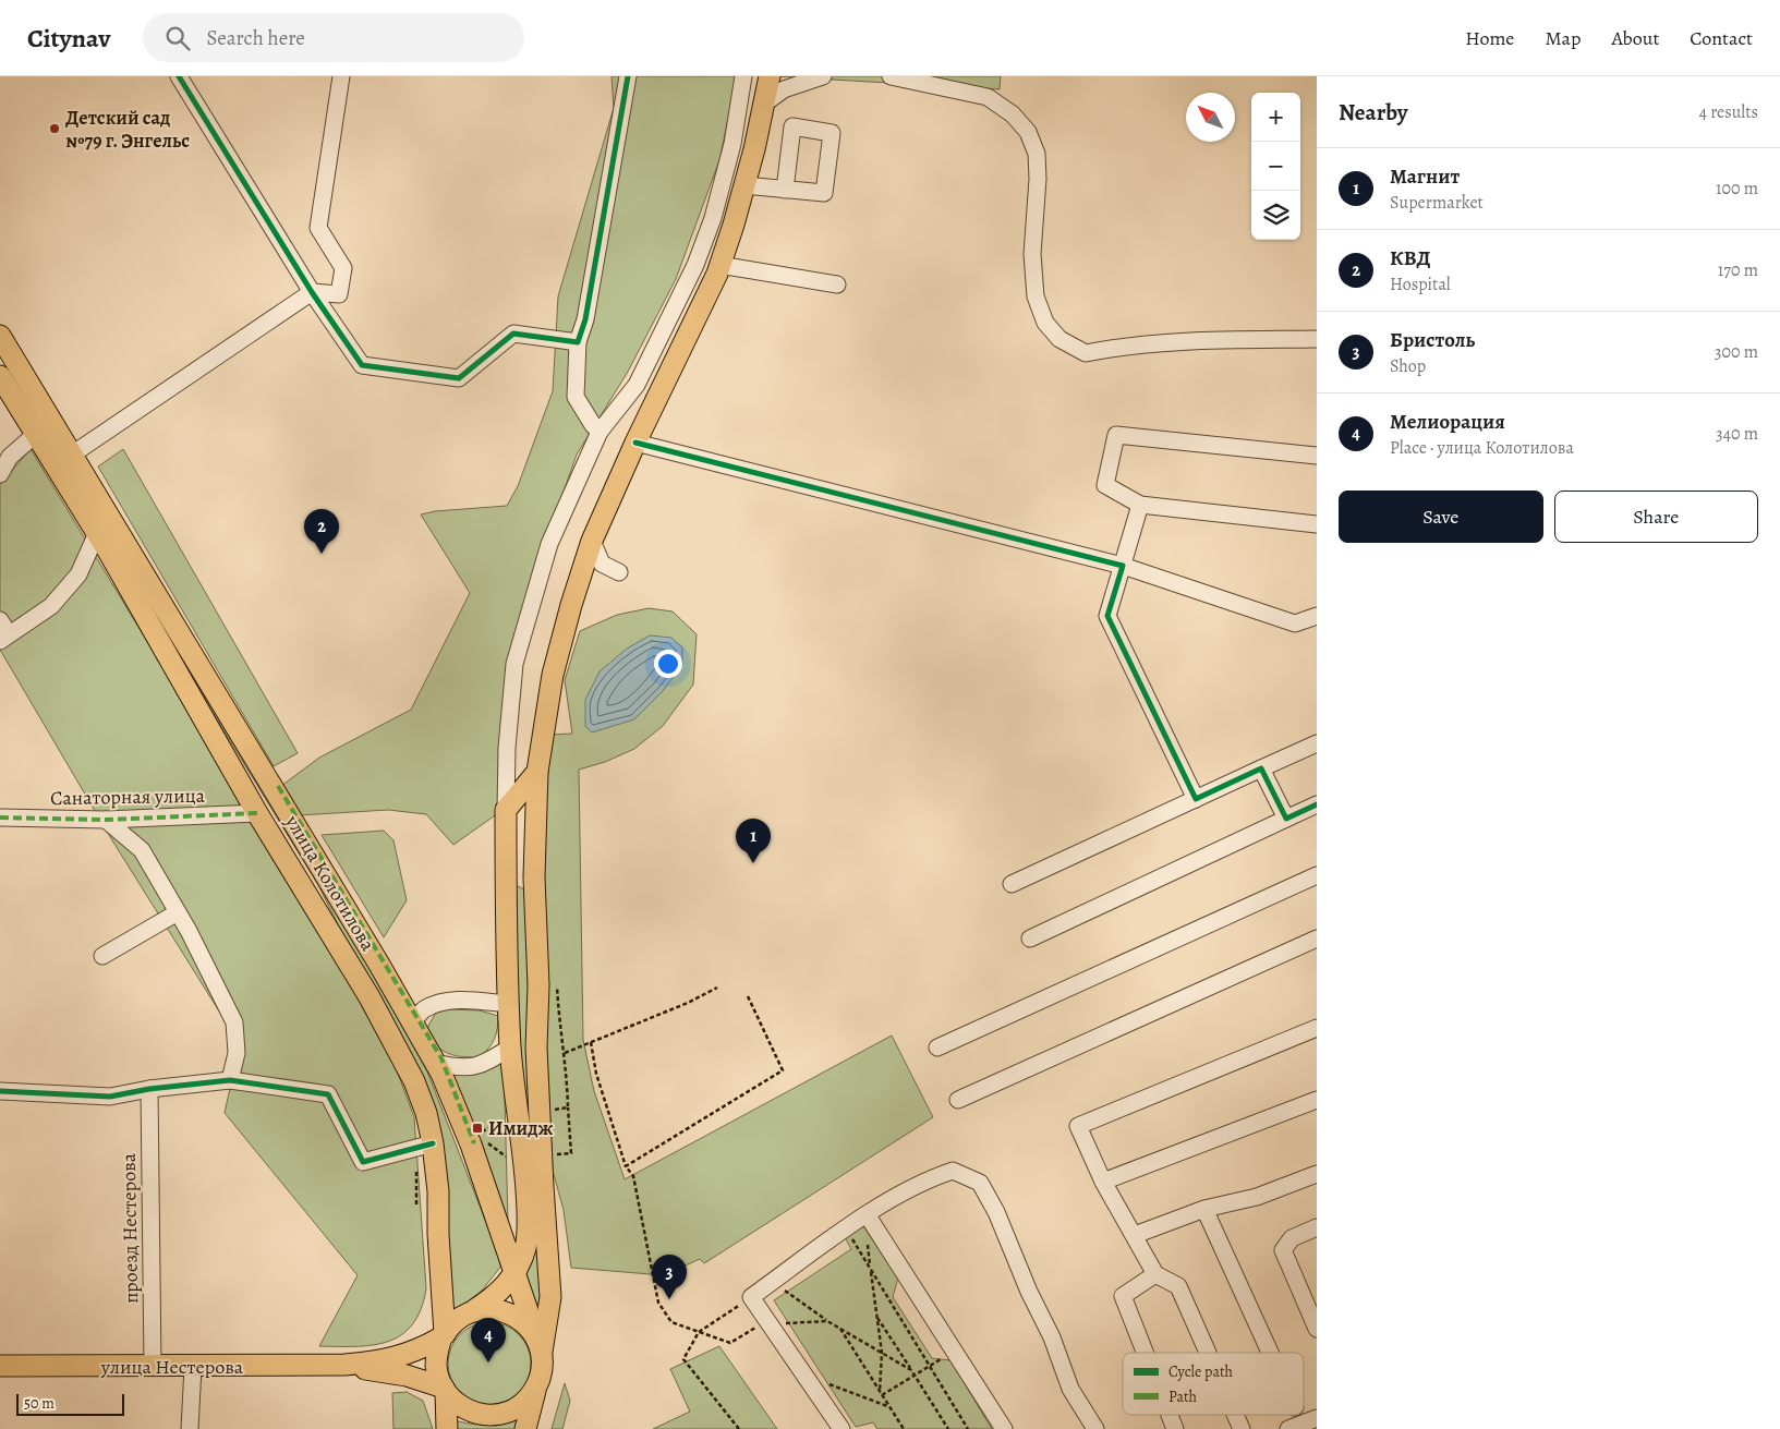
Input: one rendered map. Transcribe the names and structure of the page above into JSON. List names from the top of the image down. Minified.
{"streets":{"main road":["улица Колотилова","улица Нестерова"],"street":["Санаторная улица","проезд Нестерова"]},"crossings":[["Санаторная улица","улица Колотилова"],["улица Колотилова","улица Нестерова"],["проезд Нестерова","улица Нестерова"]],"places":{"other":["Детский сад №79 г. Энгельс"],"transit":["Имидж"]},"legend":["Cycle path","Path"],"scale_bar":"50 m","north":"top left","page":{"header":"Citynav","search":"Search here","nav":["Home","Map","About","Contact"],"heading":["Nearby","4 results"],"map_buttons":["+","−"],"list":[{"mark":"1","name":"Магнит","note":"Supermarket","value":"100 m"},{"mark":"2","name":"КВД","note":"Hospital","value":"170 m"},{"mark":"3","name":"Бристоль","note":"Shop","value":"300 m"},{"mark":"4","name":"Мелиорация","note":"Place · улица Колотилова","value":"340 m"}],"buttons":["Save","Share"],"pins":["2","1","3","4"],"scale":"50 m"}}
